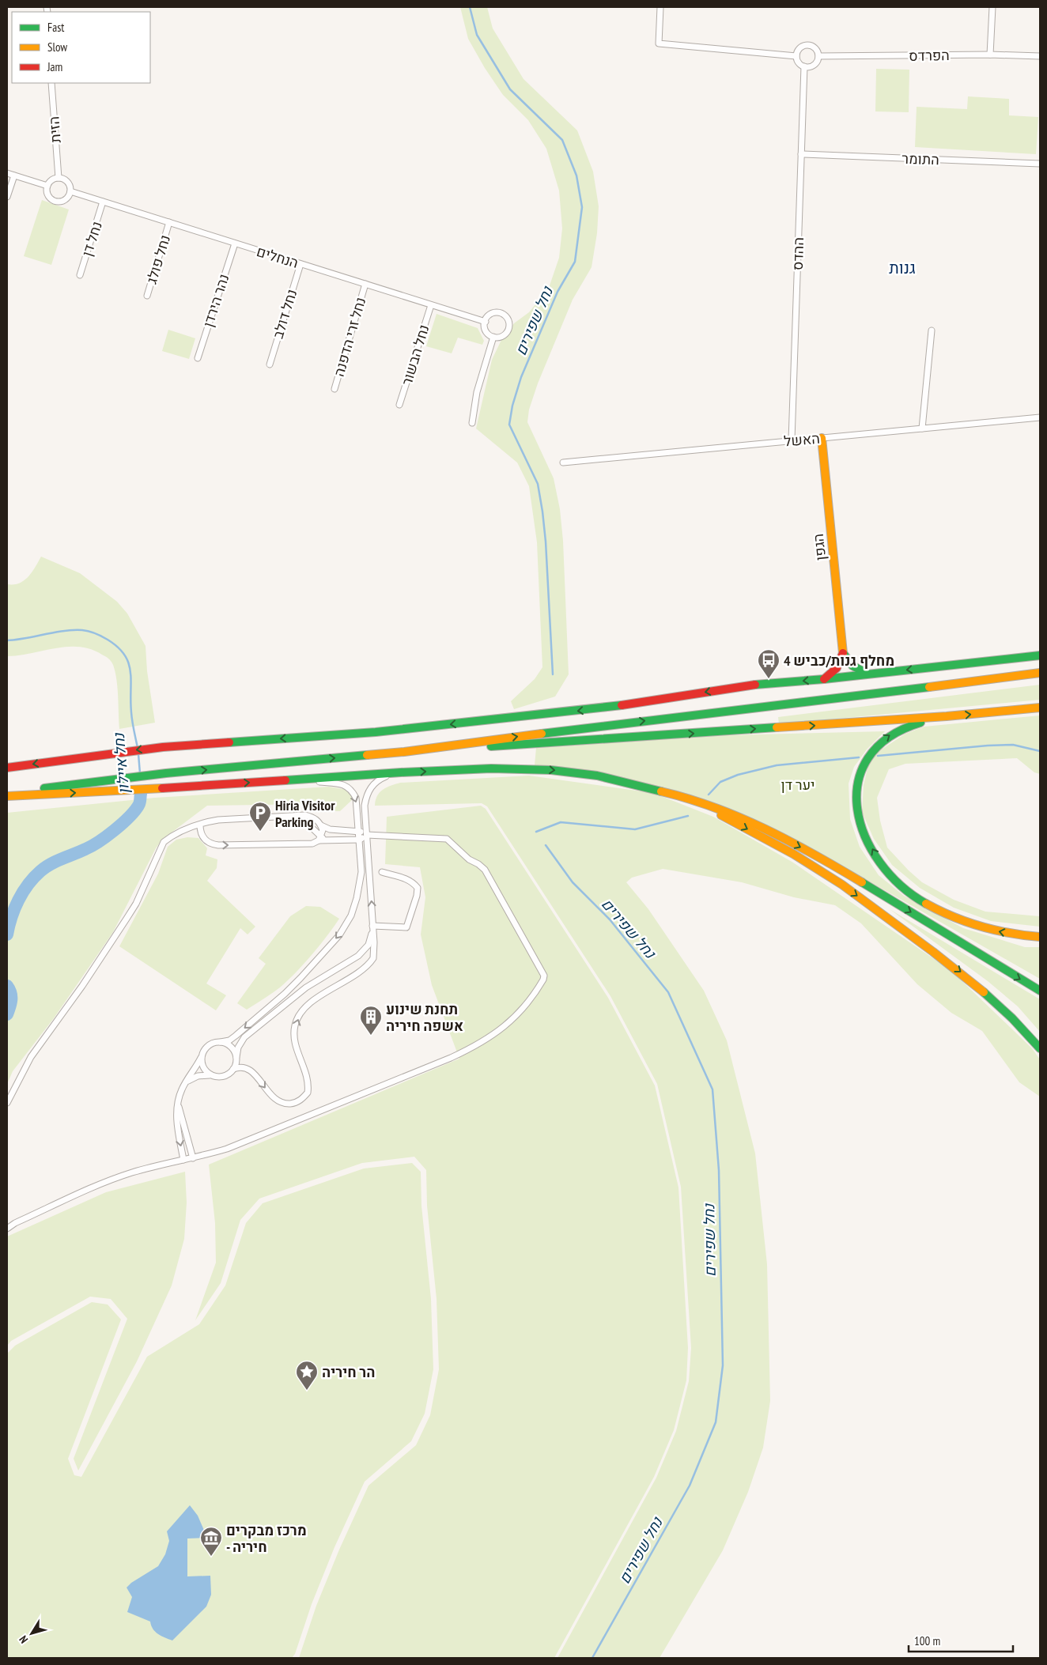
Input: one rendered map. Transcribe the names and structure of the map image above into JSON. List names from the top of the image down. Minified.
{"streets":{"main road":["הגפן"],"street":["הפרדס","הזית","התומר","נחל דן","ההדס","הנחלים","נחל פולג","נהר הירדן","נחל דולב","נחל זרי הדפנה","נחל הבשור","האשל"]},"crossings":[["הפרדס","ההדס"],["הזית","הנחלים"],["התומר","ההדס"],["נחל דן","הנחלים"],["ההדס","האשל"],["הנחלים","נחל פולג"],["הנחלים","נהר הירדן"],["הנחלים","נחל דולב"],["הנחלים","נחל זרי הדפנה"],["הנחלים","נחל הבשור"],["האשל","הגפן"]],"districts":["גנות"],"water":["נחל שפירים","נחל איילון"],"parks":["יער דן"],"places":{"bus stop":["מחלף גנות/כביש 4"],"parking":["Hiria Visitor Parking"],"building":["תחנת שינוע אשפה חיריה"],"place":["הר חיריה"],"museum":["מרכז מבקרים - חיריה"]},"legend":["Fast","Slow","Jam"],"scale_bar":"100 m","north":"bottom left"}
